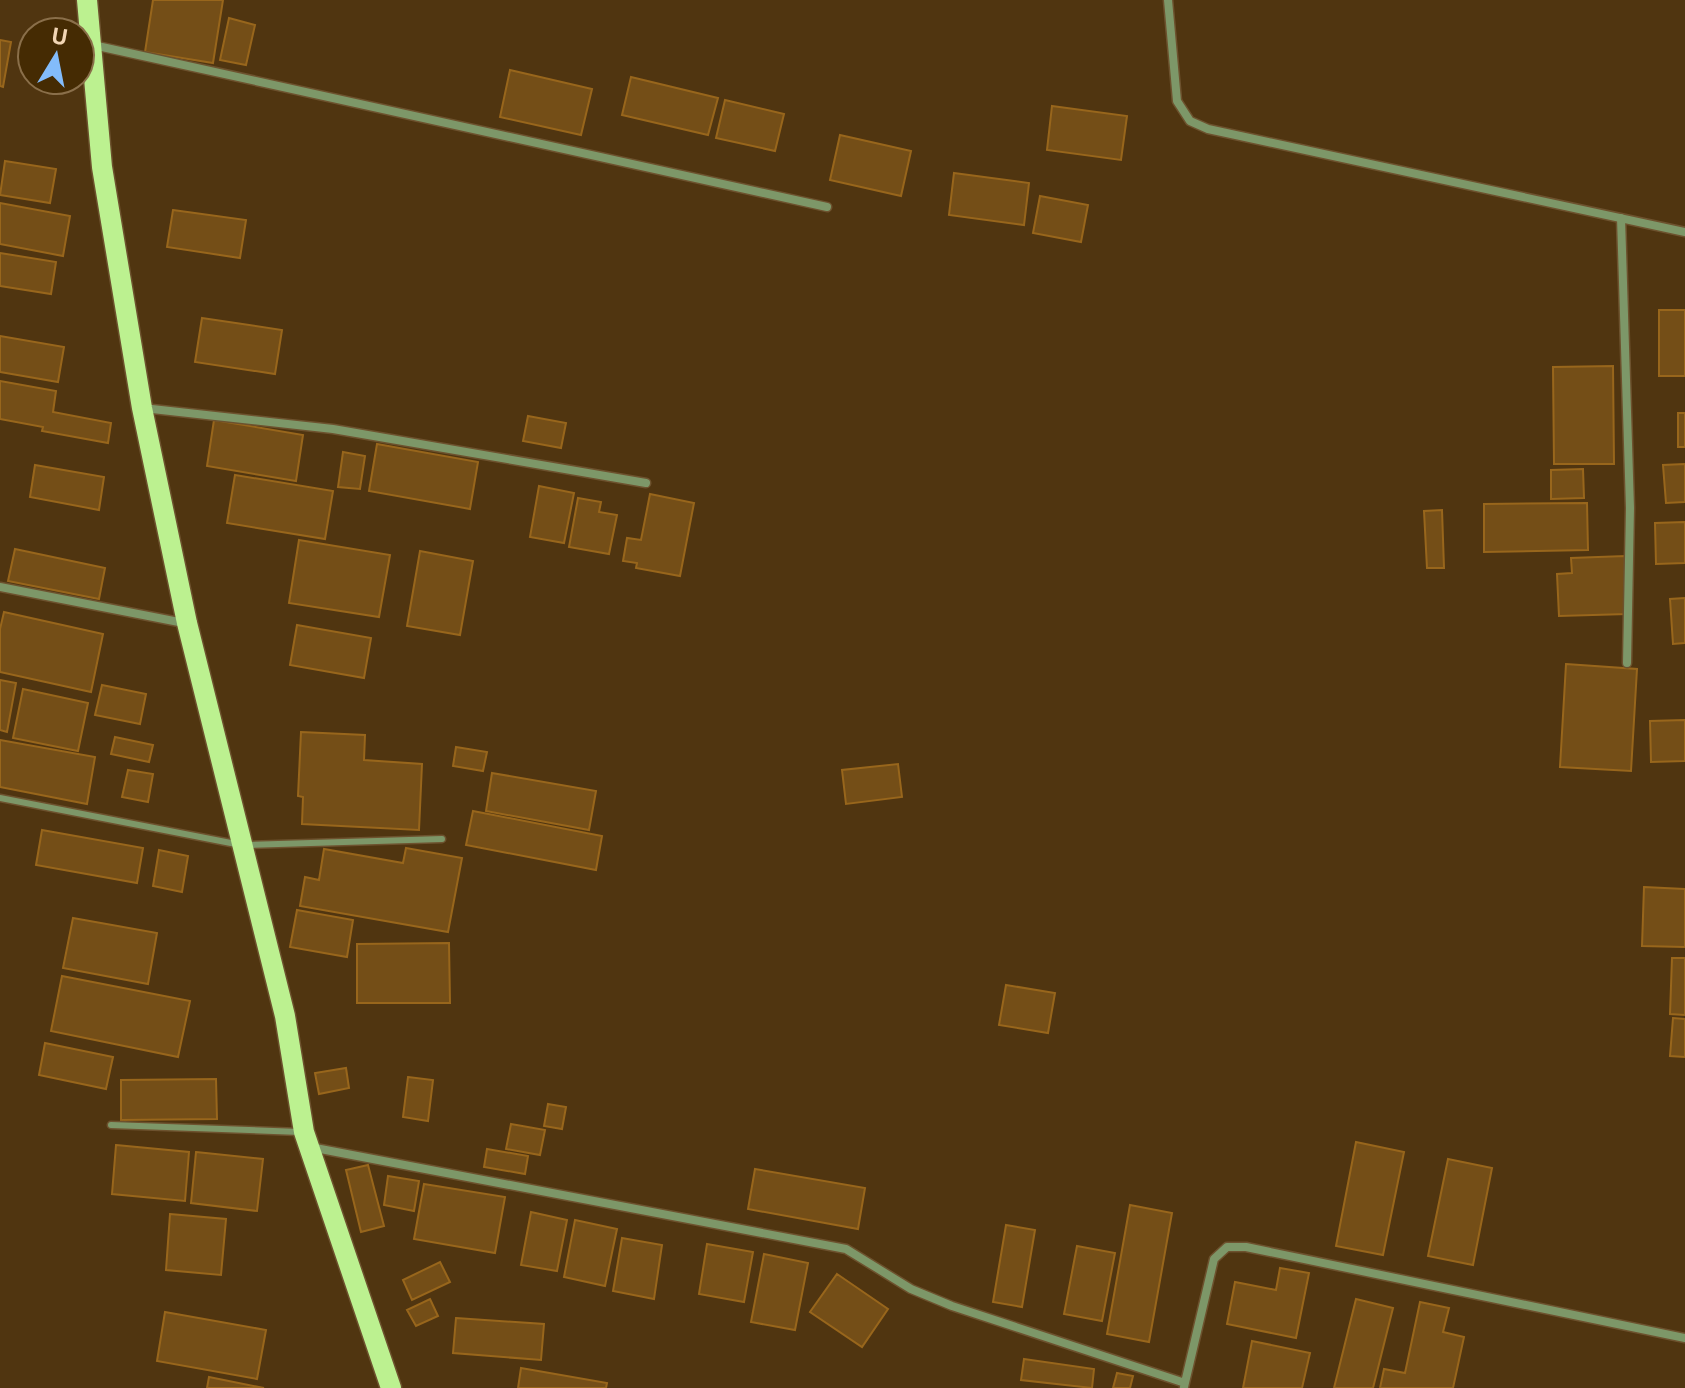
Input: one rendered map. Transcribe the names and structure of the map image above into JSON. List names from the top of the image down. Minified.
{"north":"top"}
